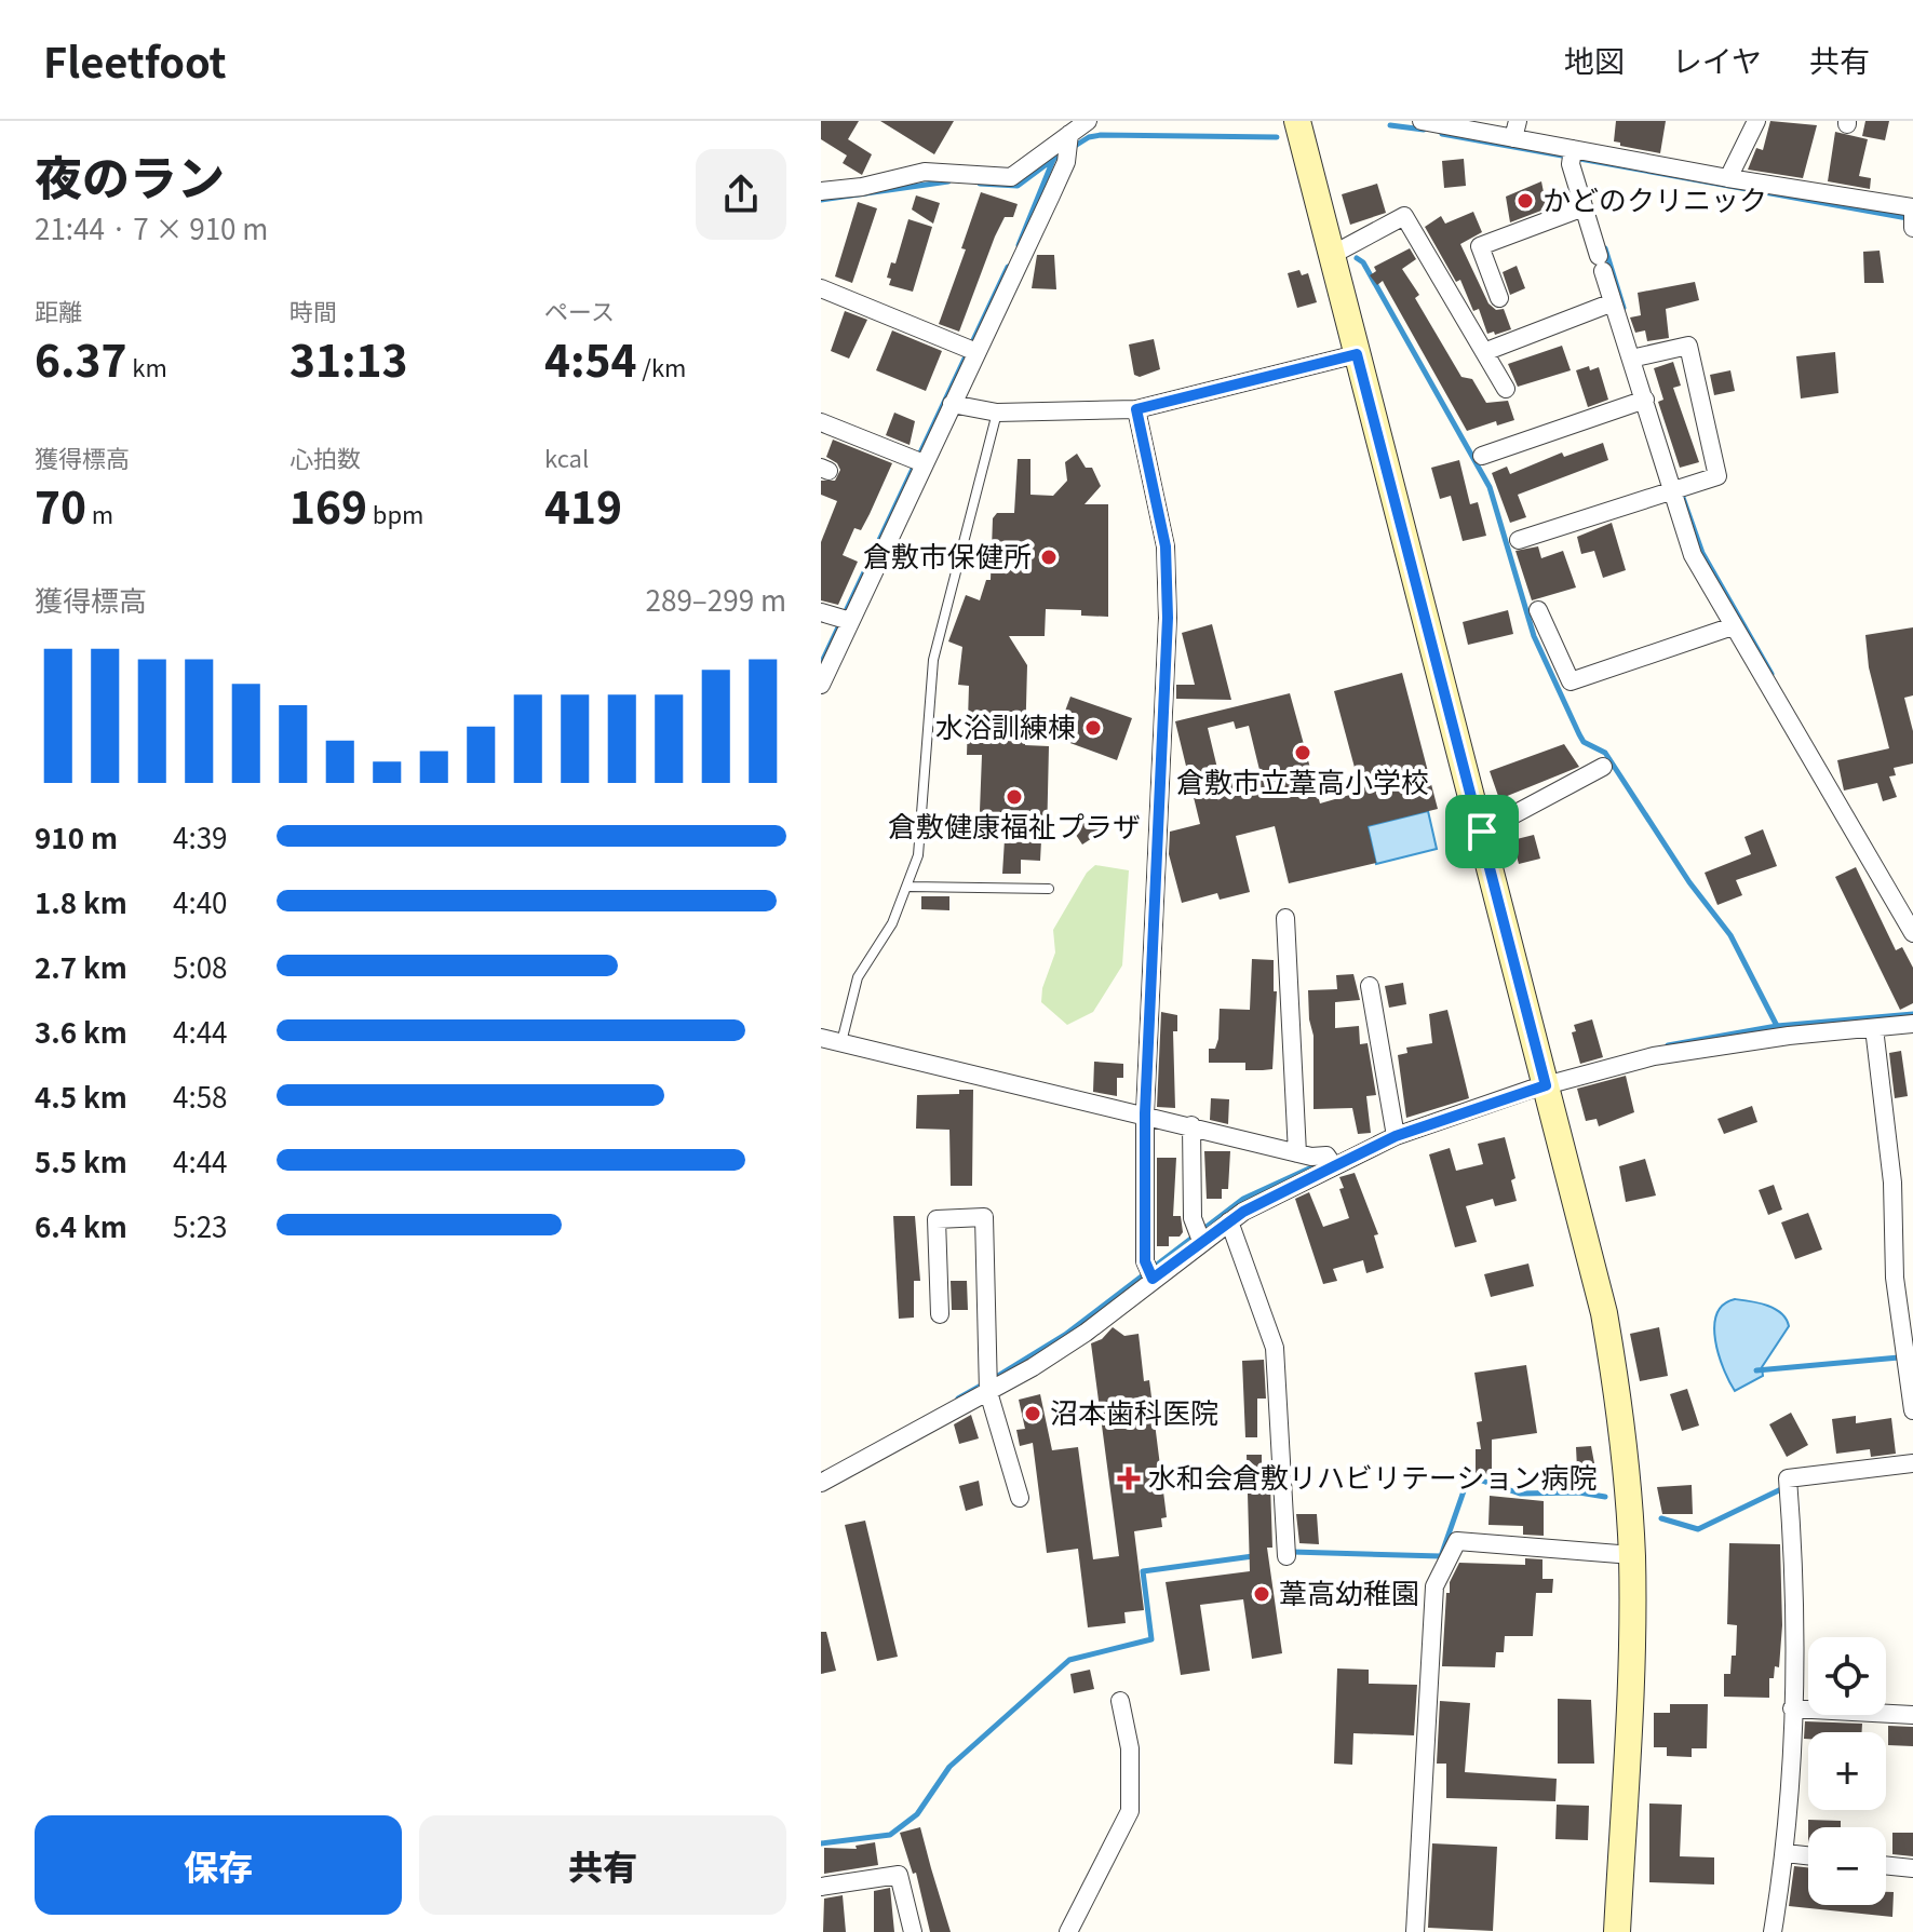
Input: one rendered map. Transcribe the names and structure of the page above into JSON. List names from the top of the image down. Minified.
{"places":{"other":["かどのクリニック","倉敷市保健所","水浴訓練棟","倉敷市立葦高小学校","倉敷健康福祉プラザ","沼本歯科医院","葦高幼稚園"],"health":["水和会倉敷リハビリテーション病院"]},"page":{"header":"Fleetfoot","nav":["地図","レイヤ","共有"],"heading":["夜のラン","21:44 · 7 × 910 m"],"stats":[["距離","6.37 km"],["時間","31:13"],["ペース","4:54 /km"],["獲得標高","70 m"],["心拍数","169 bpm"],["kcal","419"]],"chart":["獲得標高","289–299 m"],"list":[{"name":"910 m","note":"4:39"},{"name":"1.8 km","note":"4:40"},{"name":"2.7 km","note":"5:08"},{"name":"3.6 km","note":"4:44"},{"name":"4.5 km","note":"4:58"},{"name":"5.5 km","note":"4:44"},{"name":"6.4 km","note":"5:23"}],"map_buttons":["+","−"],"buttons":["保存","共有"]}}
